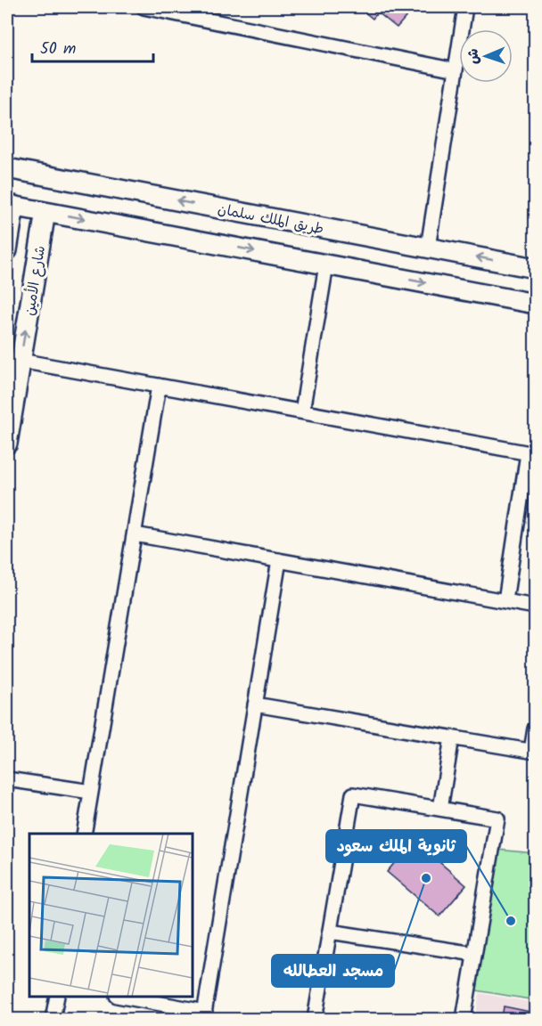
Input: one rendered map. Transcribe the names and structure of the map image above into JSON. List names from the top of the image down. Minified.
{"streets":{"main road":["طريق الملك سلمان","شارع الأمين"]},"places":["مسجد العطالله","ثانوية الملك سعود"],"scale_bar":"50 m","north":"left"}
